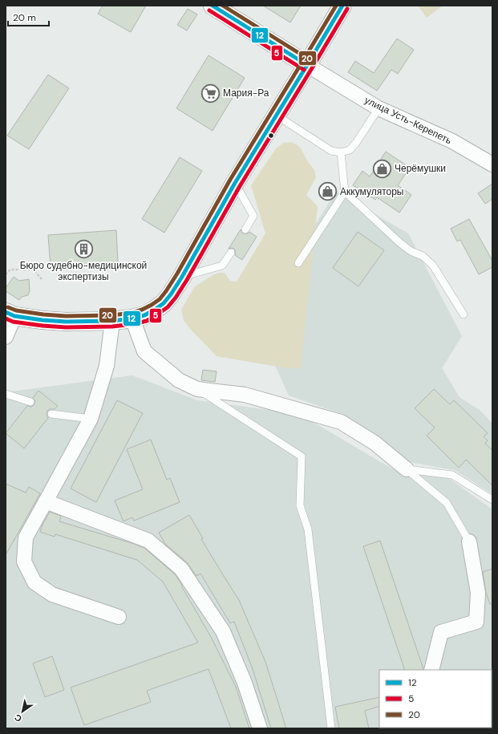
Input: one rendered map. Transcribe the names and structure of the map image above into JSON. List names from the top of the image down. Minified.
{"streets":{"street":["улица Усть-Керепеть"]},"places":{"supermarket":["Мария-Ра"],"shop":["Черёмушки","Аккумуляторы"],"building":["Бюро судебно-медицинской экспертизы"]},"lines":["transit line 12","transit line 20","transit line 5"],"legend":["12","5","20"],"scale_bar":"20 m","north":"bottom left"}
